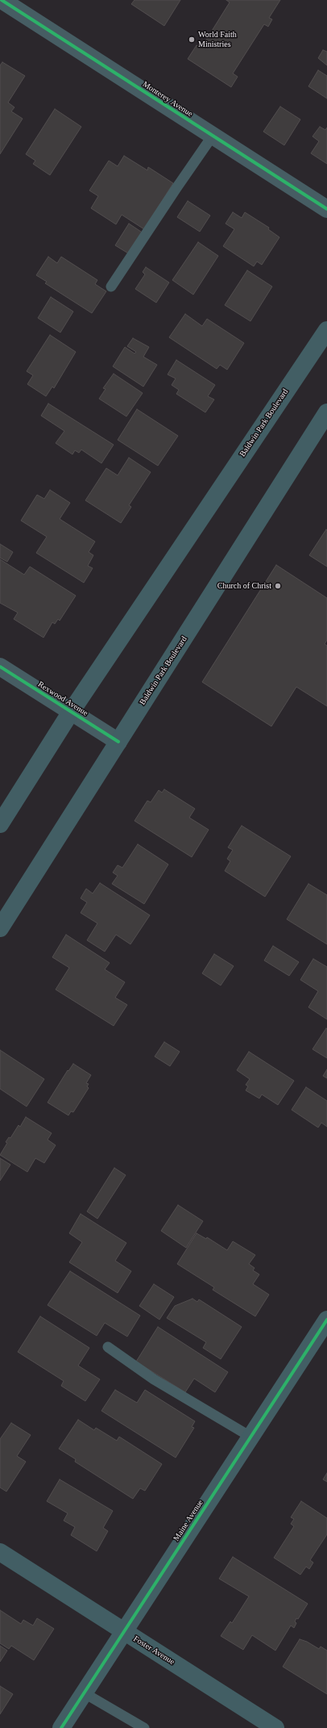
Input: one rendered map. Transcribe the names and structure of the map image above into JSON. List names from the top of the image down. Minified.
{"streets":{"main road":["Baldwin Park Boulevard","Maine Avenue","Foster Avenue"],"street":["Monterey Avenue","Rexwood Avenue"]},"crossings":[["Baldwin Park Boulevard","Rexwood Avenue"],["Maine Avenue","Foster Avenue"]],"places":["World Faith Ministries","Church of Christ"]}
